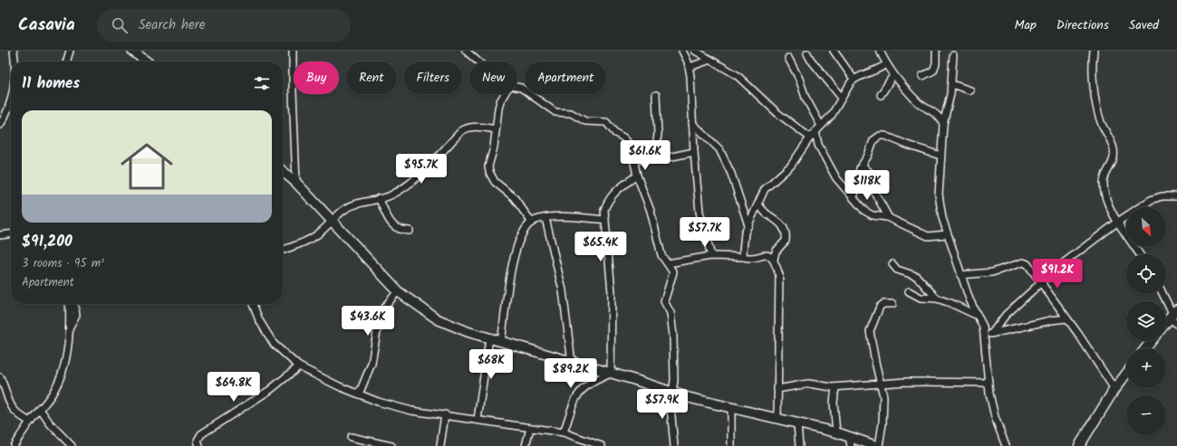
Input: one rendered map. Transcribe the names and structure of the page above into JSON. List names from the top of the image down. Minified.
{"north":"bottom right","page":{"header":"Casavia","search":"Search here","nav":["Map","Directions","Saved"],"chip":["Buy","Rent","Filters","New","Apartment"],"heading":"11 homes","list":[{"name":"$91,200","note":"3 rooms · 95 m² · Apartment"}],"price":["$61.6K","$95.7K","$118K","$57.7K","$65.4K","$91.2K","$43.6K","$68K","$89.2K","$64.8K","$57.9K"],"map_buttons":["+","−"]}}
